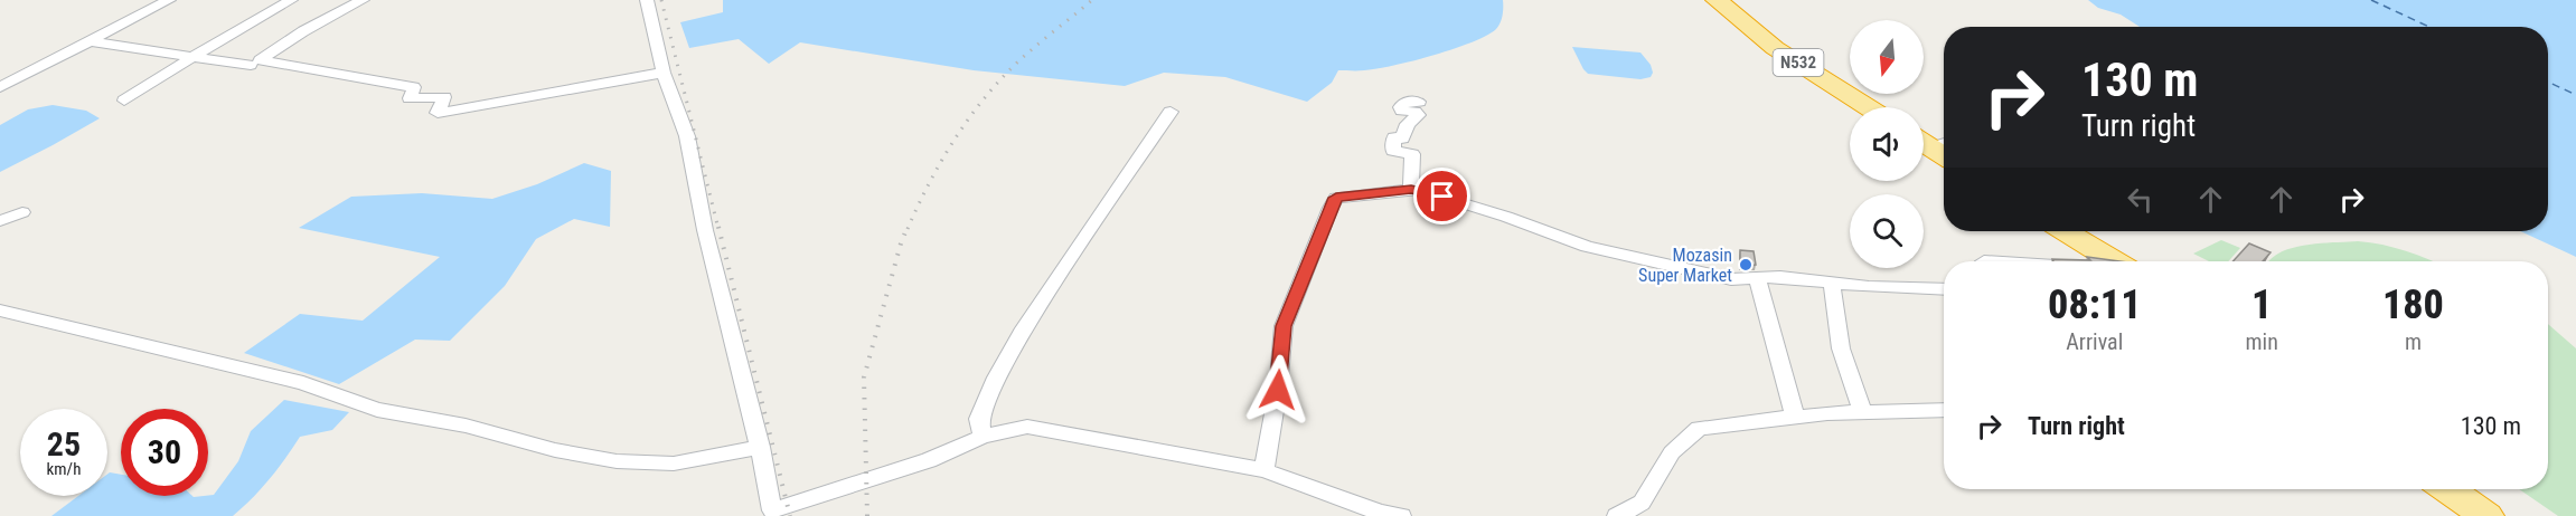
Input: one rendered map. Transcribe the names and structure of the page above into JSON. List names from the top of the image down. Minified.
{"streets":{"highway":["N532"]},"places":["Mozasin Super Market"],"north":"bottom","page":{"turn":["130 m","Turn right"],"eta":["08:11","Arrival","1","min","180","m"],"list":[{"name":"Turn right","value":"130 m"}],"speed":"25 km/h","limit":"30"}}
